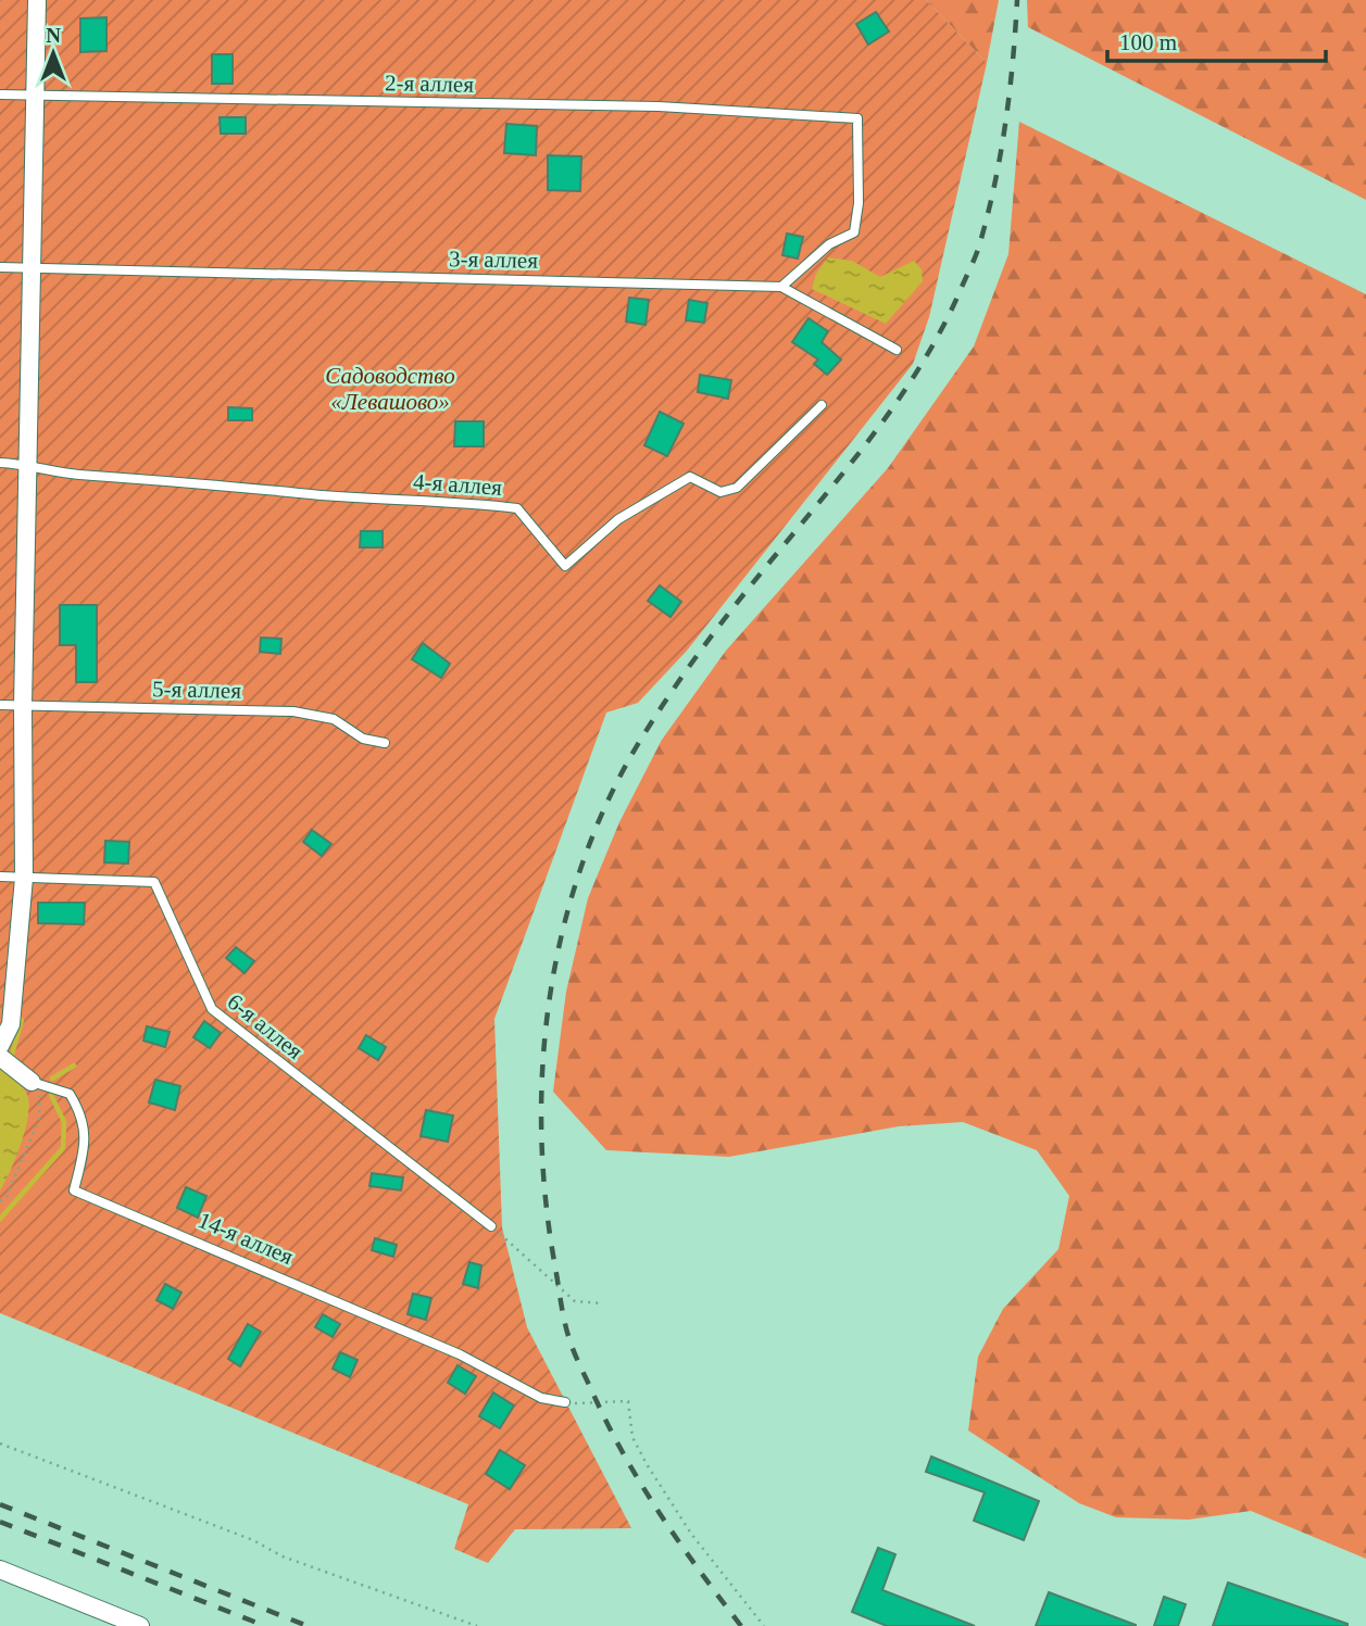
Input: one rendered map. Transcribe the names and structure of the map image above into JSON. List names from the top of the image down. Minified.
{"streets":{"street":["14-я аллея"],"lane":["2-я аллея","3-я аллея","4-я аллея","5-я аллея","6-я аллея"]},"crossings":[["2-я аллея","3-я аллея"]],"parks":["Садоводство «Левашово»"],"scale_bar":"100 m","north":"top"}
